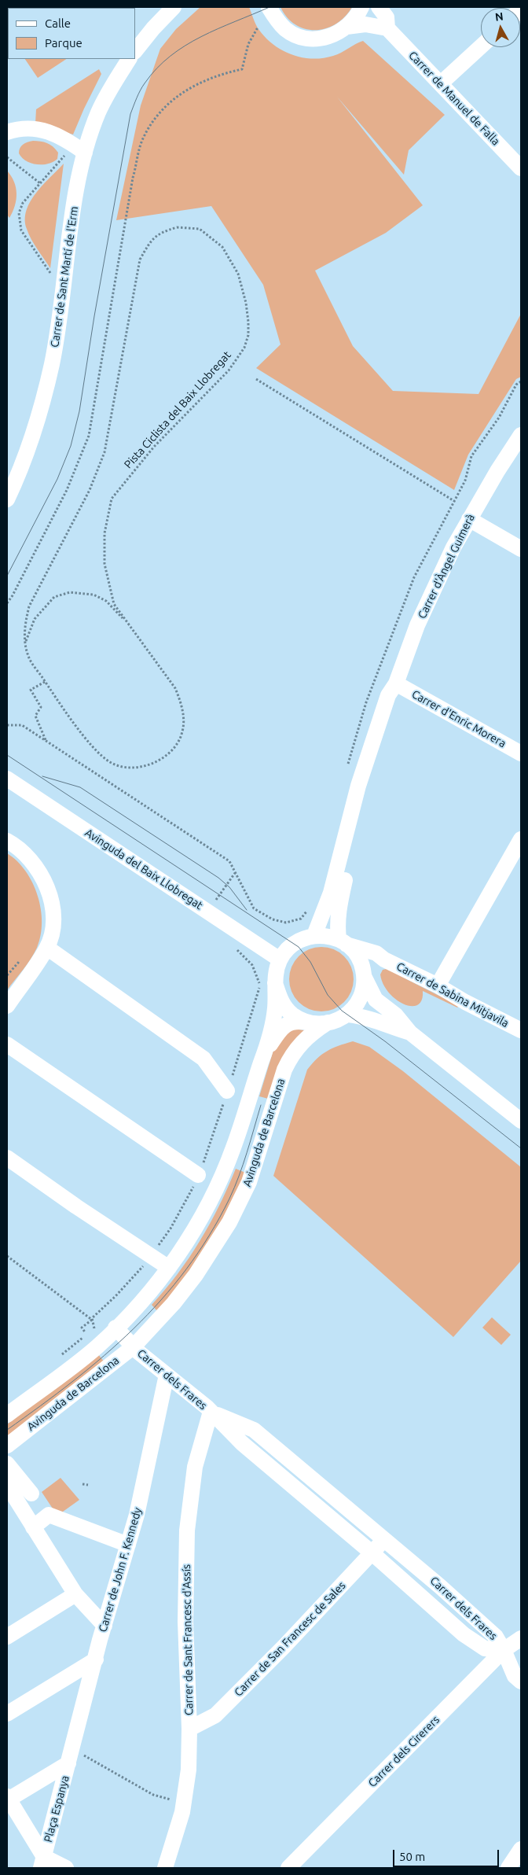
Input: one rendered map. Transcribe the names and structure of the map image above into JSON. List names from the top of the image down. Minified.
{"streets":{"street":["Carrer de Manuel de Falla","Carrer de Sant Martí de l'Erm","Carrer d'Àngel Guimerà","Carrer d'Enric Morera","Avinguda del Baix Llobregat","Carrer de Sabina Mitjavila","Avinguda de Barcelona","Carrer dels Frares","Carrer de John F. Kennedy","Carrer de San Francesc de Sales","Carrer de Sant Francesc d'Assís","Carrer dels Cirerers","Plaça Espanya"],"path":["Pista Ciclista del Baix Llobregat"]},"crossings":[["Carrer d'Àngel Guimerà","Carrer d'Enric Morera"],["Carrer d'Àngel Guimerà","Avinguda del Baix Llobregat"],["Carrer d'Àngel Guimerà","Carrer de Sabina Mitjavila"],["Carrer d'Àngel Guimerà","Avinguda de Barcelona"],["Avinguda del Baix Llobregat","Carrer de Sabina Mitjavila"],["Avinguda del Baix Llobregat","Avinguda de Barcelona"],["Carrer de Sabina Mitjavila","Avinguda de Barcelona"],["Avinguda de Barcelona","Carrer dels Frares"],["Carrer dels Frares","Carrer de John F. Kennedy"],["Carrer dels Frares","Carrer de San Francesc de Sales"],["Carrer dels Frares","Carrer de Sant Francesc d'Assís"],["Carrer dels Frares","Carrer dels Cirerers"],["Carrer de John F. Kennedy","Plaça Espanya"],["Carrer de San Francesc de Sales","Carrer de Sant Francesc d'Assís"]],"legend":["Calle","Parque"],"scale_bar":"50 m","north":"top"}
